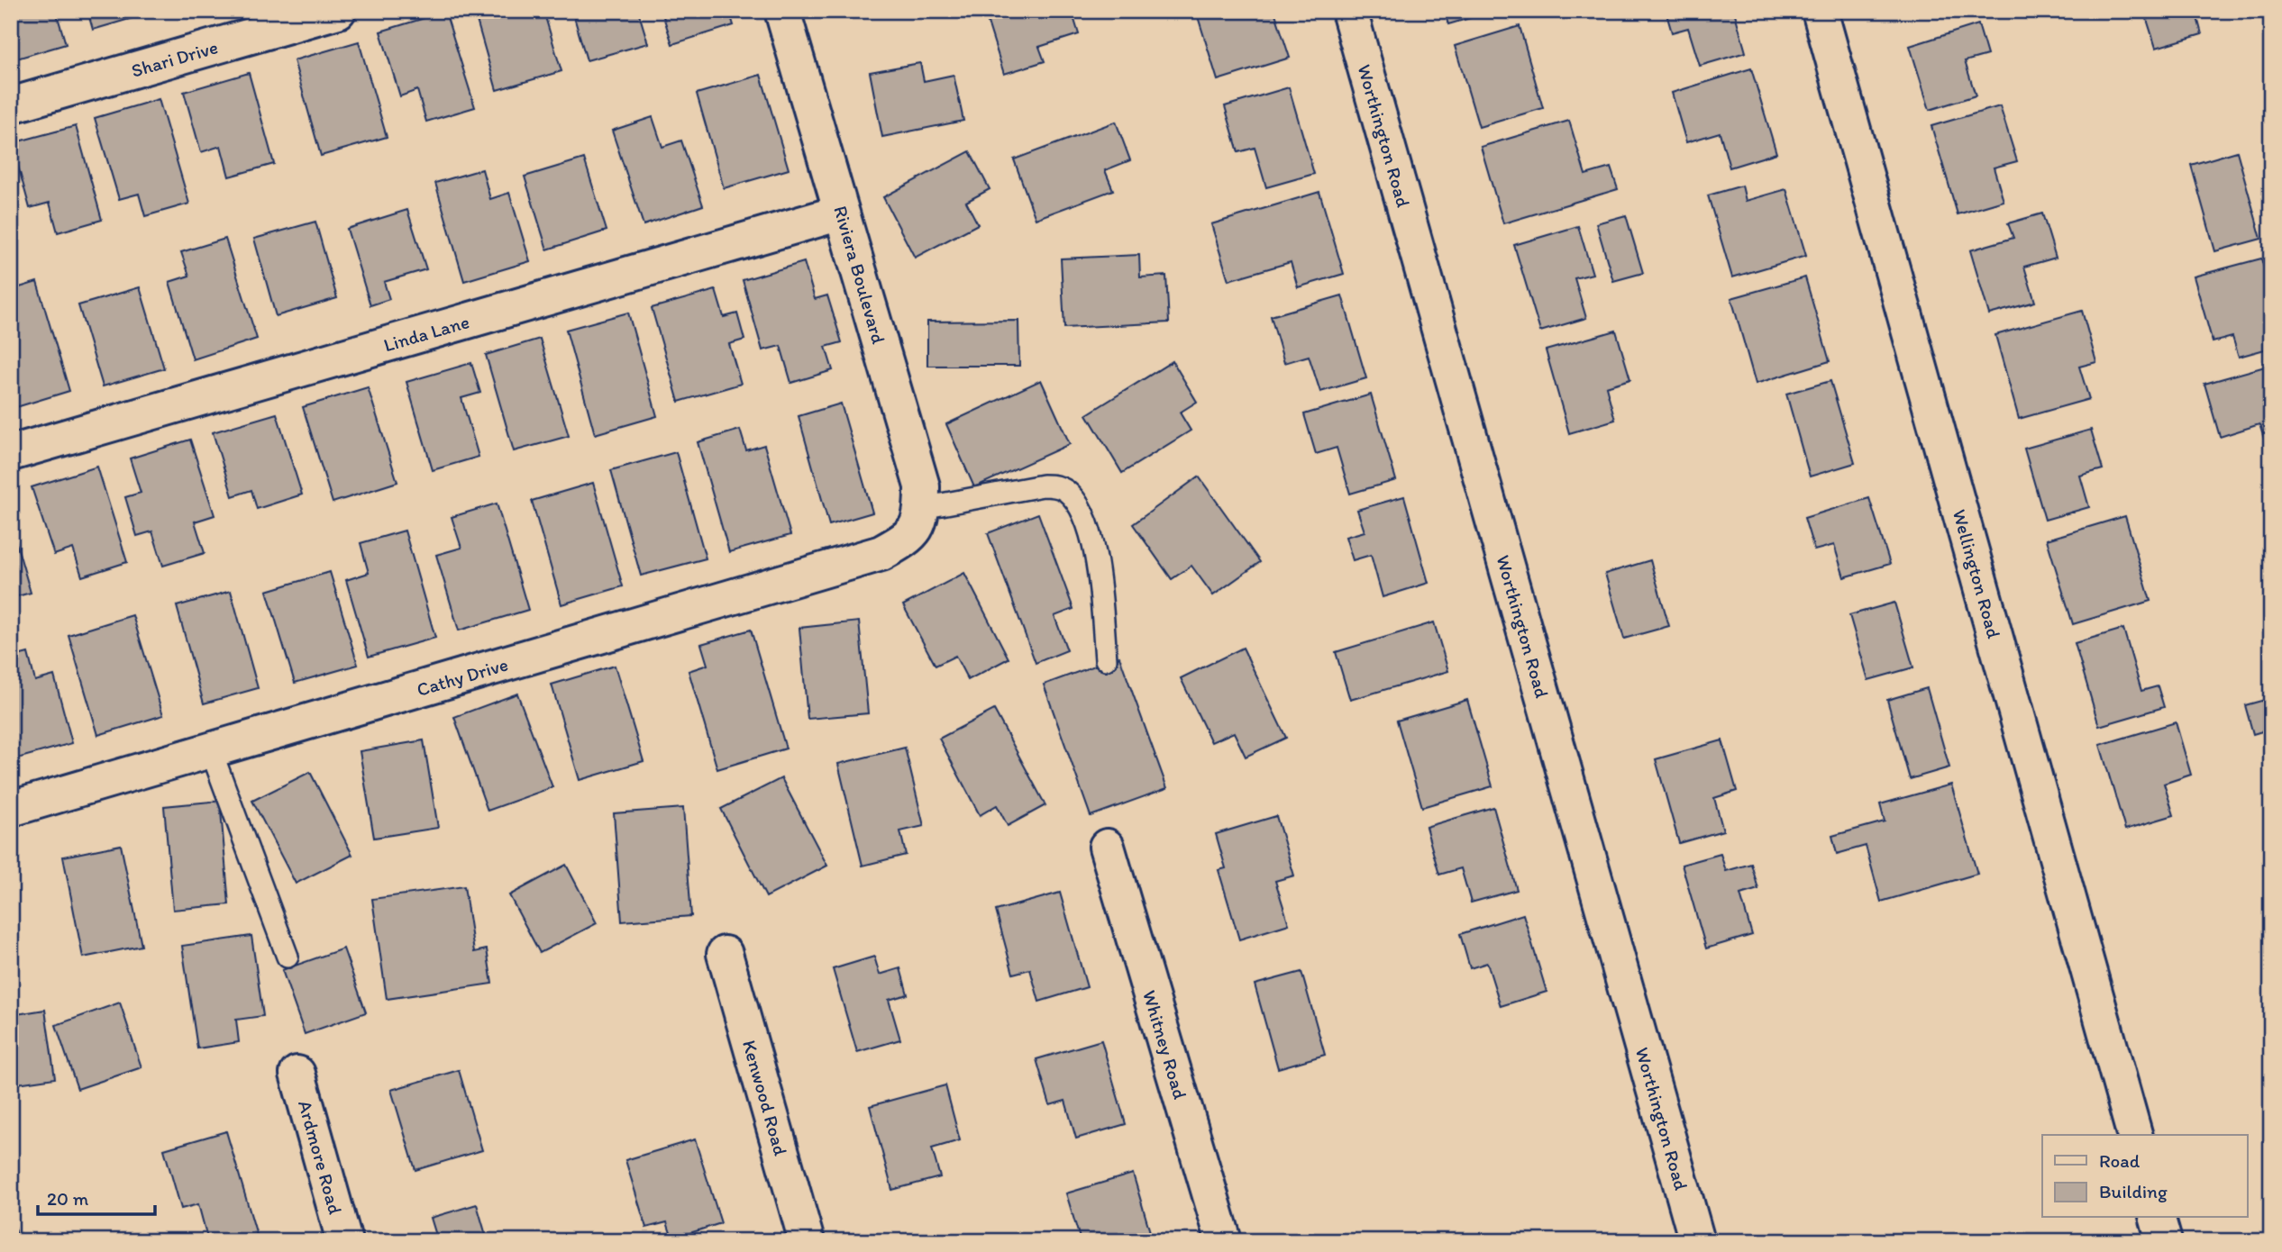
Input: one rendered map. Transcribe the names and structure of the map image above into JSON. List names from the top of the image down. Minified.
{"streets":{"street":["Shari Drive","Worthington Road","Riviera Boulevard","Linda Lane","Wellington Road","Cathy Drive","Whitney Road","Kenwood Road","Ardmore Road"]},"crossings":[["Riviera Boulevard","Linda Lane"],["Riviera Boulevard","Cathy Drive"]],"legend":["Road","Building"],"scale_bar":"20 m"}
